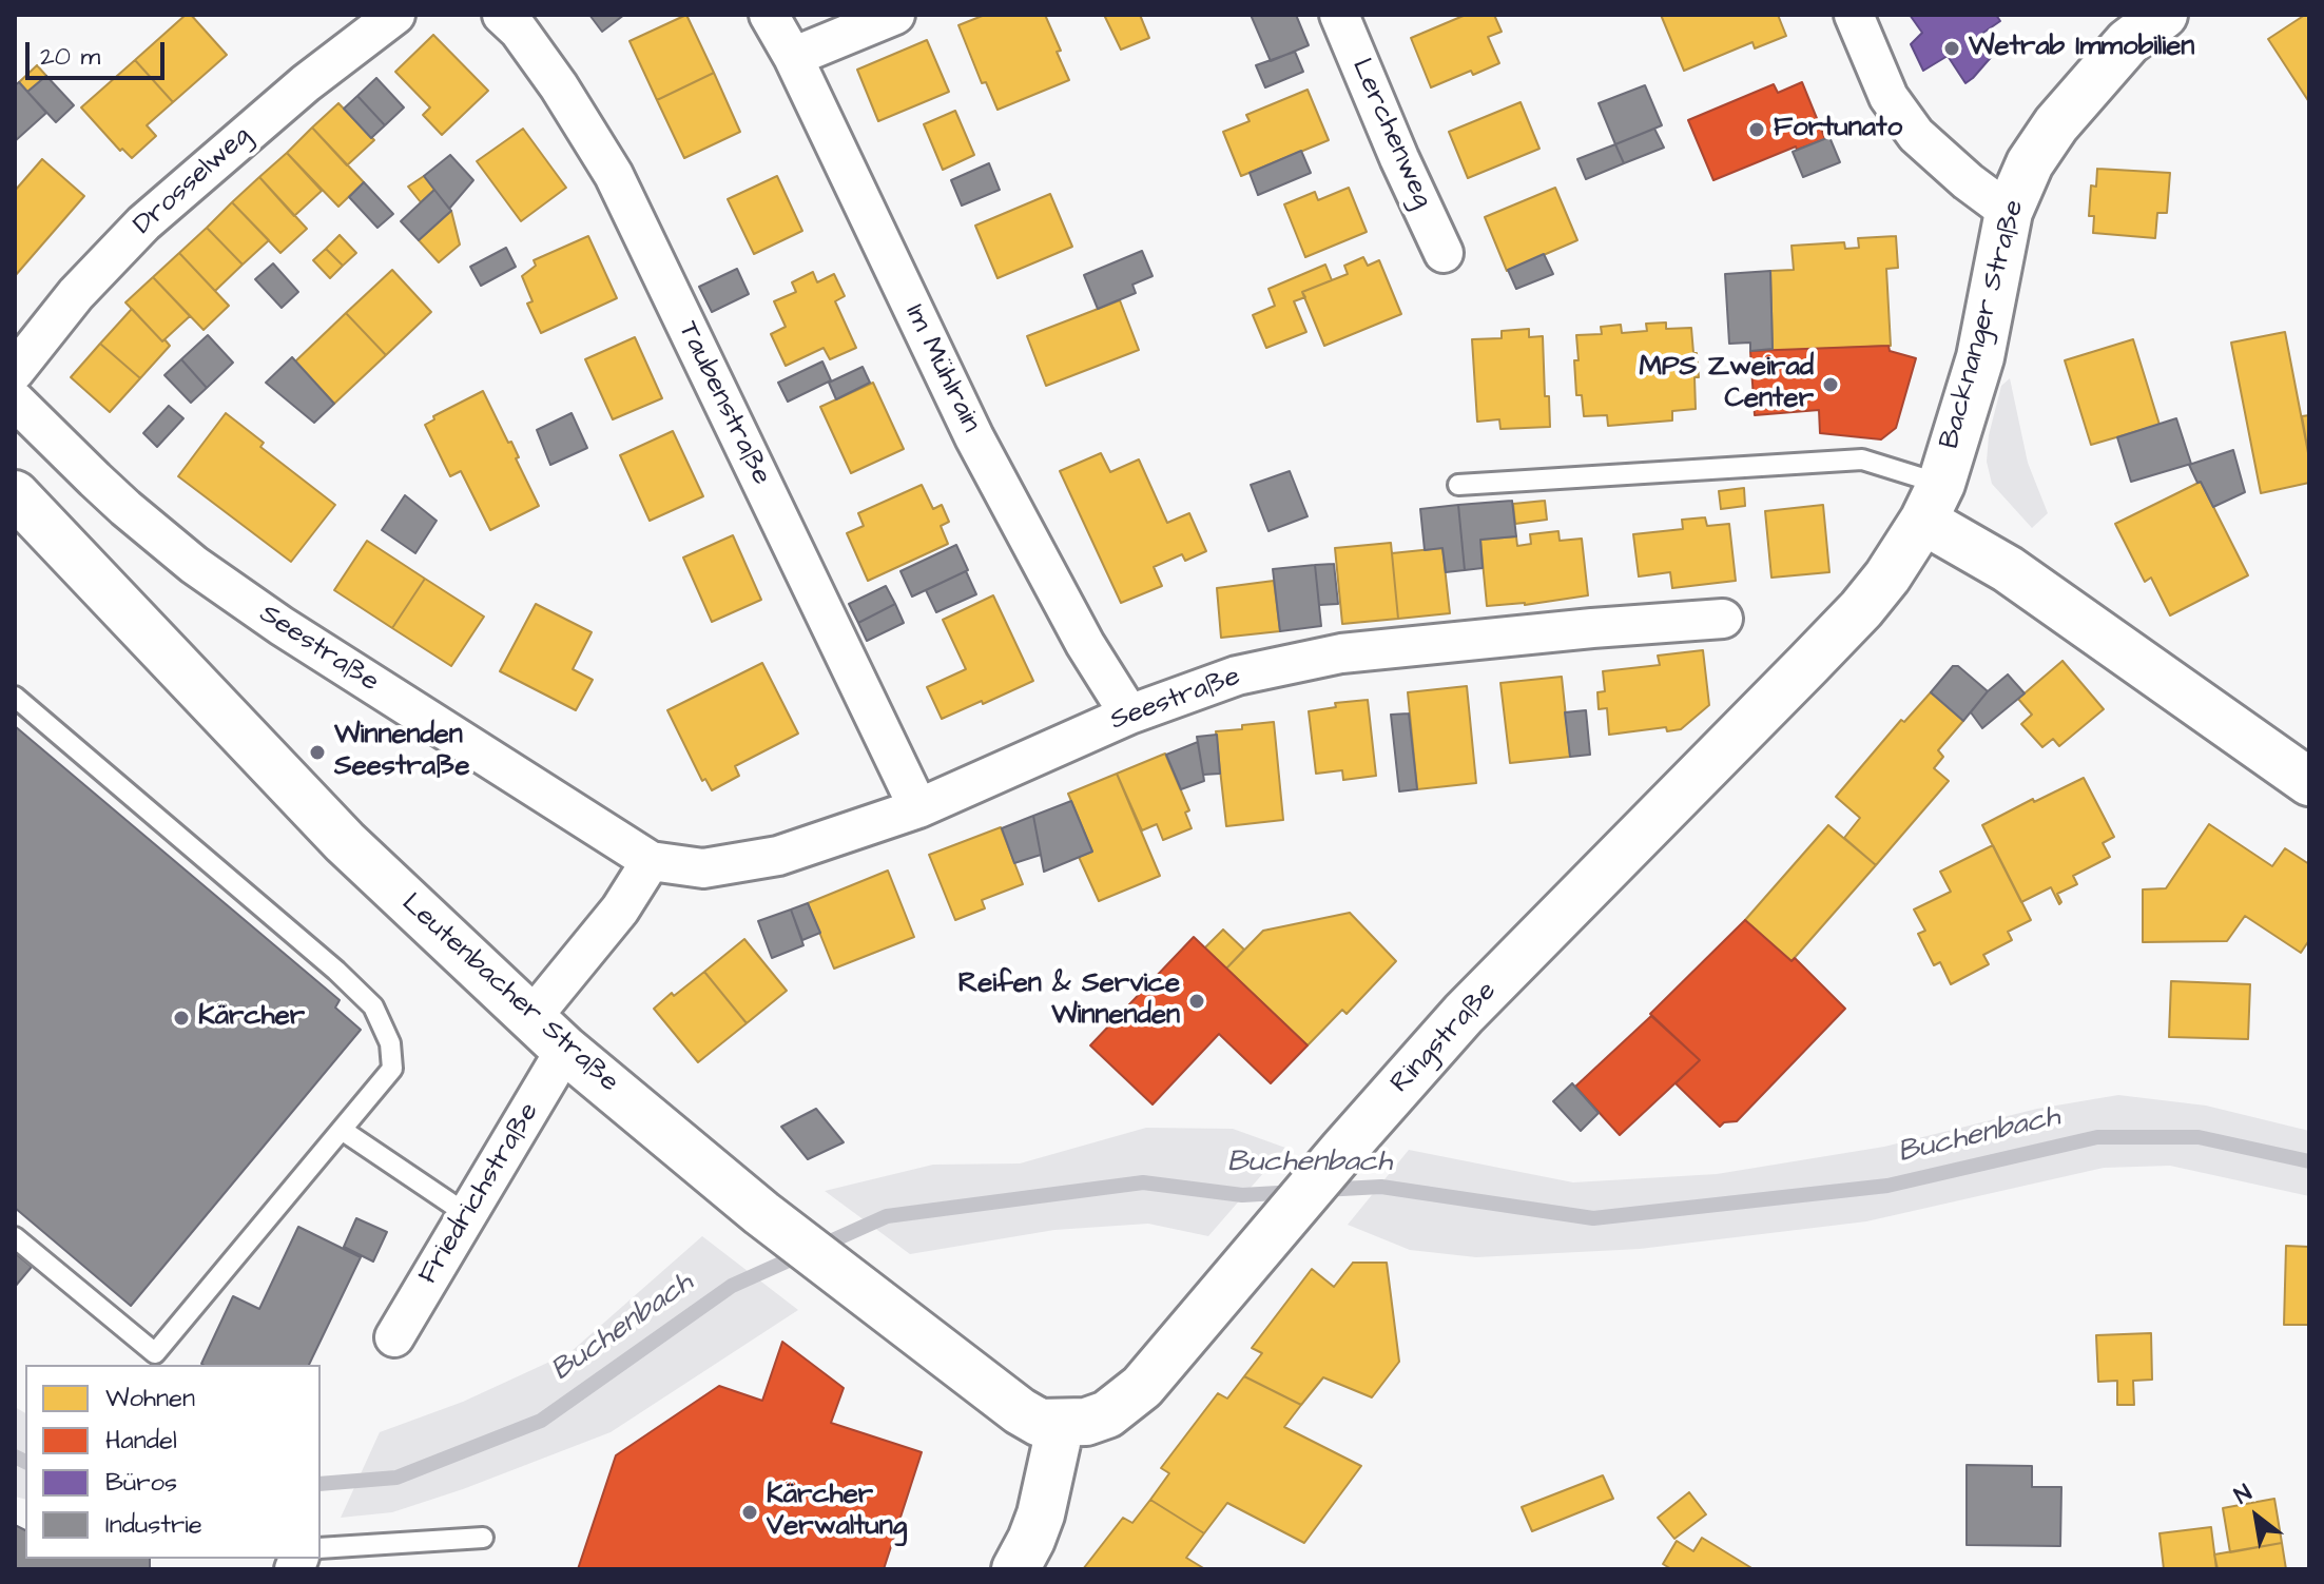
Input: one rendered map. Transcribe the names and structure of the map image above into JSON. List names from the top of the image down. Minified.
{"streets":{"street":["Lerchenweg","Drosselweg","Backnanger Straße","Im Mühlrain","Taubenstraße","Seestraße","Leutenbacher Straße","Ringstraße","Friedrichstraße"]},"crossings":[["Backnanger Straße","Ringstraße"],["Im Mühlrain","Seestraße"],["Taubenstraße","Seestraße"],["Leutenbacher Straße","Ringstraße"],["Leutenbacher Straße","Friedrichstraße"]],"water":["Buchenbach"],"places":["Wetrab Immobilien","Fortunato","MPS Zweirad Center","Winnenden Seestraße","Reifen & Service Winnenden","Kärcher","Kärcher Verwaltung"],"legend":["Wohnen","Handel","Büros","Industrie"],"scale_bar":"20 m","north":"top left"}
